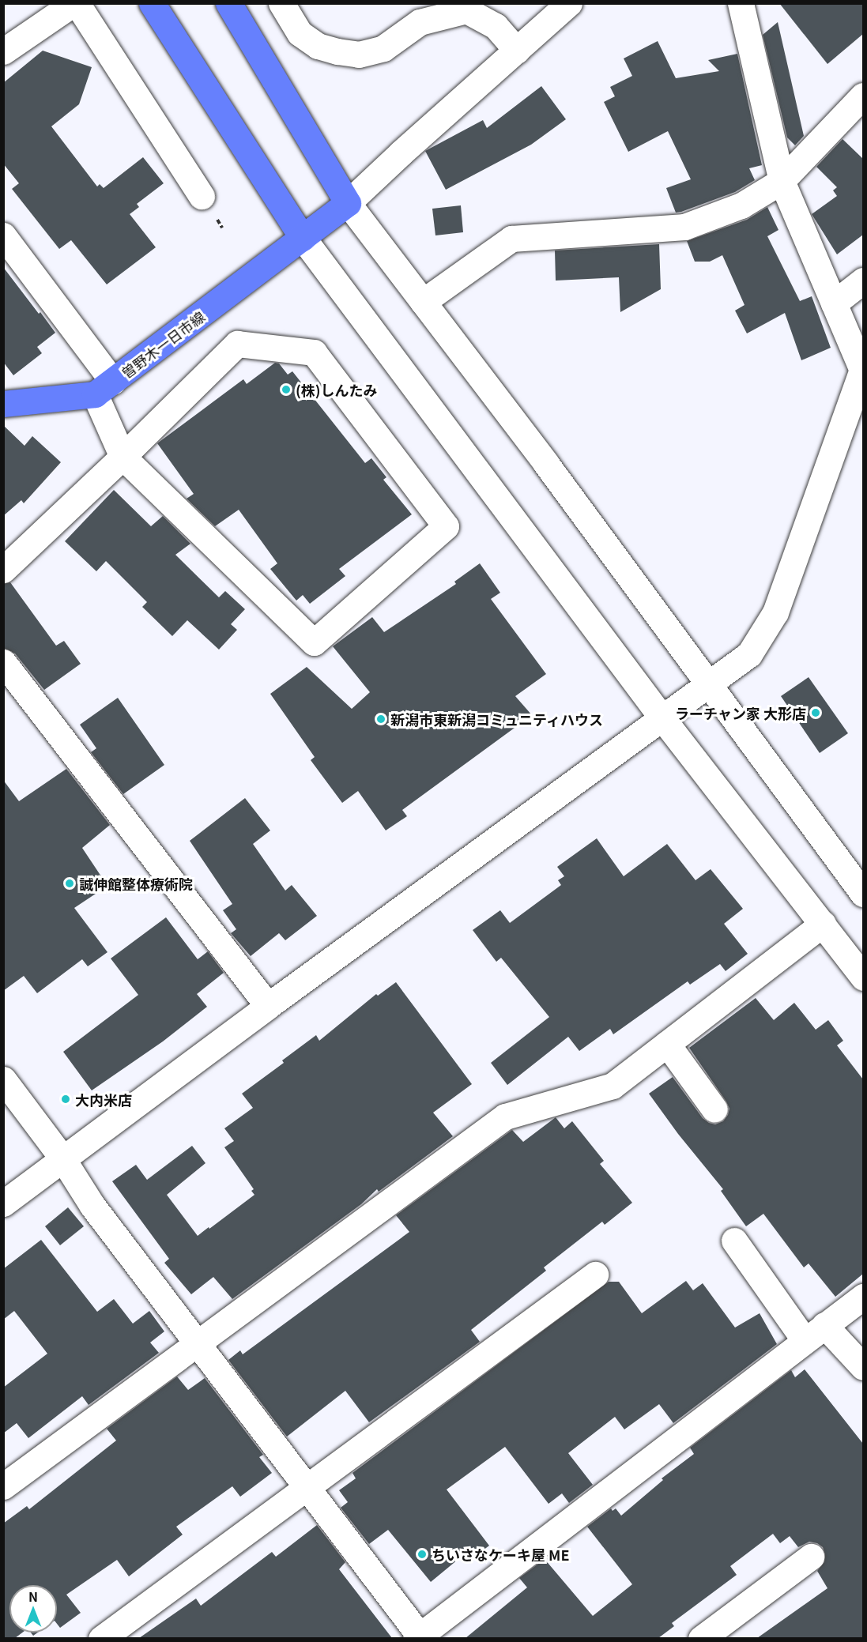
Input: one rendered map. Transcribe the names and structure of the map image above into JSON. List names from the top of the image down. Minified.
{"streets":{"main road":["曽野木一日市線"]},"places":["(株)しんたみ","ラーチャン家 大形店","新潟市東新潟コミュニティハウス","誠伸館整体療術院","大内米店","ちいさなケーキ屋 ME"],"north":"top"}
